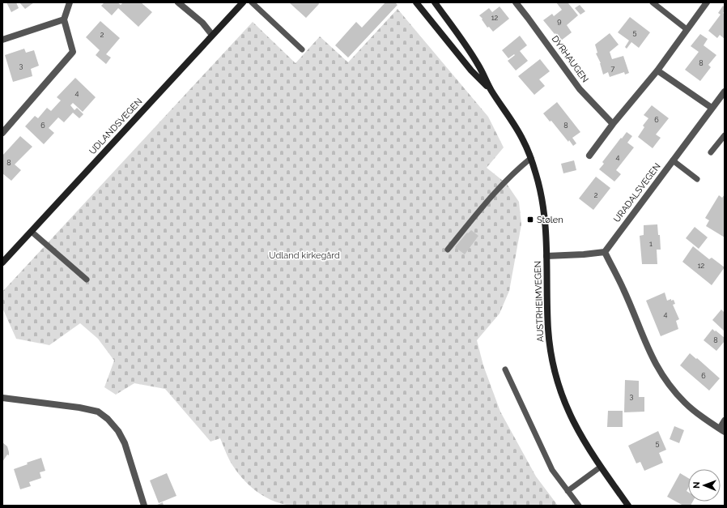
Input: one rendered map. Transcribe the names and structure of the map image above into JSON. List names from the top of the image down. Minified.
{"streets":{"main road":["UDLANDSVEGEN","AUSTRHEIMVEGEN"],"street":["DYRHAUGEN","URADALSVEGEN"]},"parks":["Udland kirkegård"],"places":{"transit":["Stølen"]},"house_numbers":["12","9","5","2","8","3","7","4","6","6","8","4","8","2","1","12","4","8","6","3","5"],"north":"left"}
